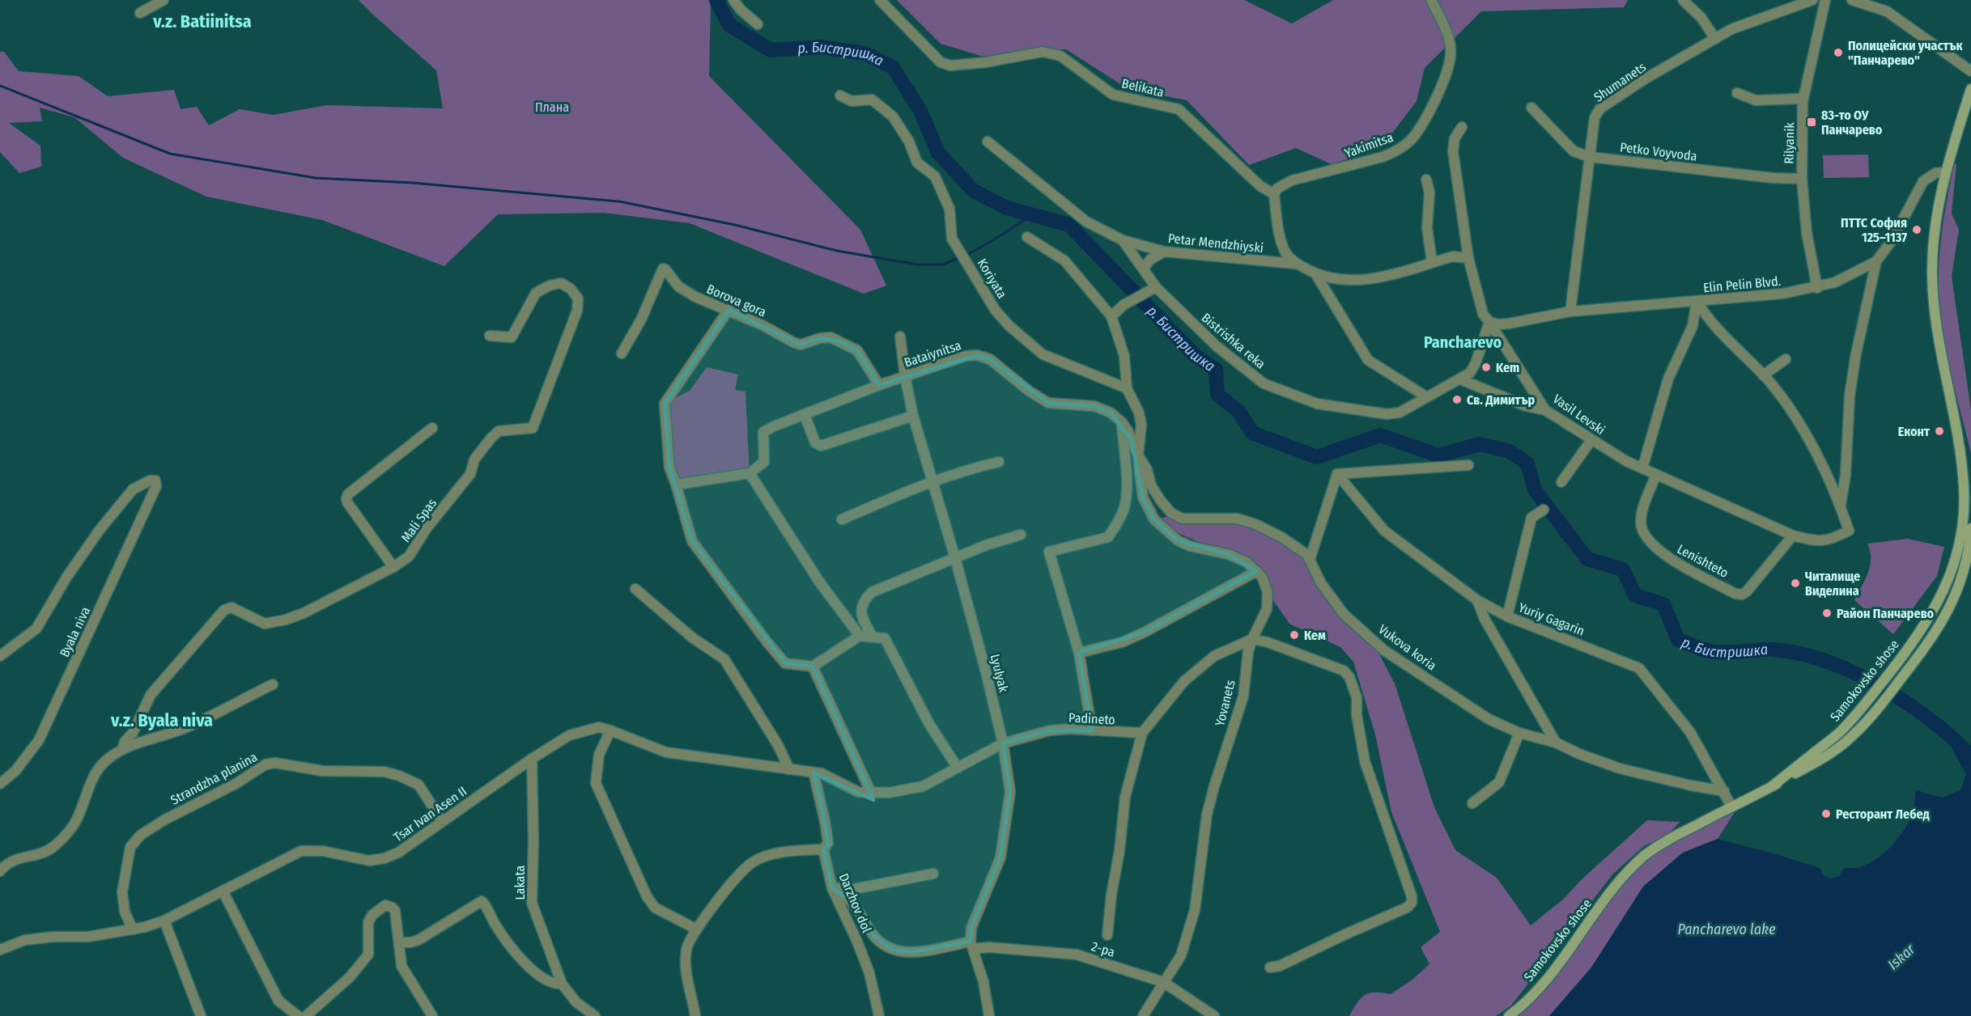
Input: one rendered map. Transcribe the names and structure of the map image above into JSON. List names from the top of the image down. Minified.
{"streets":{"main road":["Samokovsko shose"],"street":["Shumanets","Belikata","Rilyanik","Yakimitsa","Petko Voyvoda","Petar Mendzhiyski","Koriyata","Elin Pelin Blvd.","Borova gora","Bistrishka reka","Bataiynitsa","Vasil Levski","Mali Spas","Lenishteto","Yuriy Gagarin","Byala niva","Vukova koria","Lyulyak","Yovanets","Padineto","Strandzha planina","Tsar Ivan Asen II","Lakata","Darzhov dol","2-ра"]},"crossings":[["Shumanets","Petko Voyvoda"],["Shumanets","Elin Pelin Blvd."],["Belikata","Yakimitsa"],["Rilyanik","Petko Voyvoda"],["Rilyanik","Elin Pelin Blvd."],["Petar Mendzhiyski","Bistrishka reka"],["Petar Mendzhiyski","Vasil Levski"],["Elin Pelin Blvd.","Bistrishka reka"],["Elin Pelin Blvd.","Vasil Levski"],["Elin Pelin Blvd.","Samokovsko shose"],["Borova gora","Bataiynitsa"],["Bistrishka reka","Vasil Levski"],["Bataiynitsa","Lyulyak"],["Vasil Levski","Lenishteto"],["Yuriy Gagarin","Vukova koria"],["Yuriy Gagarin","Samokovsko shose"],["Lyulyak","Padineto"],["Lyulyak","2-ра"],["Yovanets","2-ра"],["Padineto","Tsar Ivan Asen II"],["Padineto","Darzhov dol"],["Strandzha planina","Tsar Ivan Asen II"],["Tsar Ivan Asen II","Lakata"],["Tsar Ivan Asen II","Darzhov dol"],["Darzhov dol","2-ра"]],"districts":["v.z. Batiinitsa","Pancharevo","v.z. Byala niva"],"water":["р. Бистришка","Pancharevo lake","Iskar"],"parks":["Плана"],"places":{"other":["Полицейски участък \"Панчарево\"","ПТТС София 125–1137","Kem","Св. Димитър","Еконт","Читалище Виделина","Район Панчарево","Кем","Ресторант Лебед"],"transit":["83-то ОУ Панчарево"]}}
